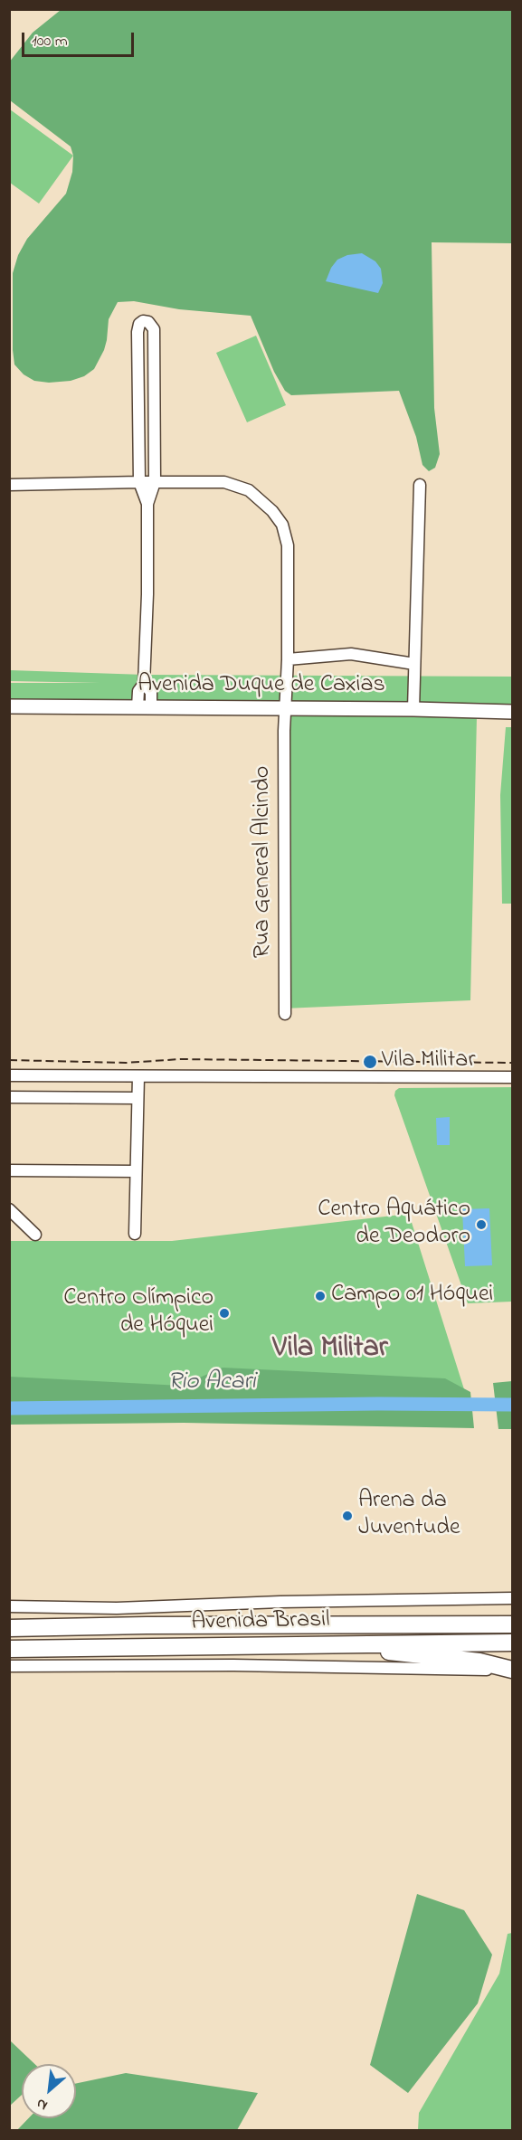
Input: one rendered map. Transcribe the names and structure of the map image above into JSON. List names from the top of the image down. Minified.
{"streets":{"highway":["Avenida Brasil"],"main road":["Avenida Duque de Caxias"],"street":["Rua General Alcindo"]},"crossings":[["Avenida Duque de Caxias","Rua General Alcindo"]],"districts":["Vila Militar"],"water":["Rio Acari"],"places":["Vila Militar","Centro Aquático de Deodoro","Campo 01 Hóquei","Centro Olímpico de Hóquei","Arena da Juventude"],"scale_bar":"100 m","north":"bottom left"}
